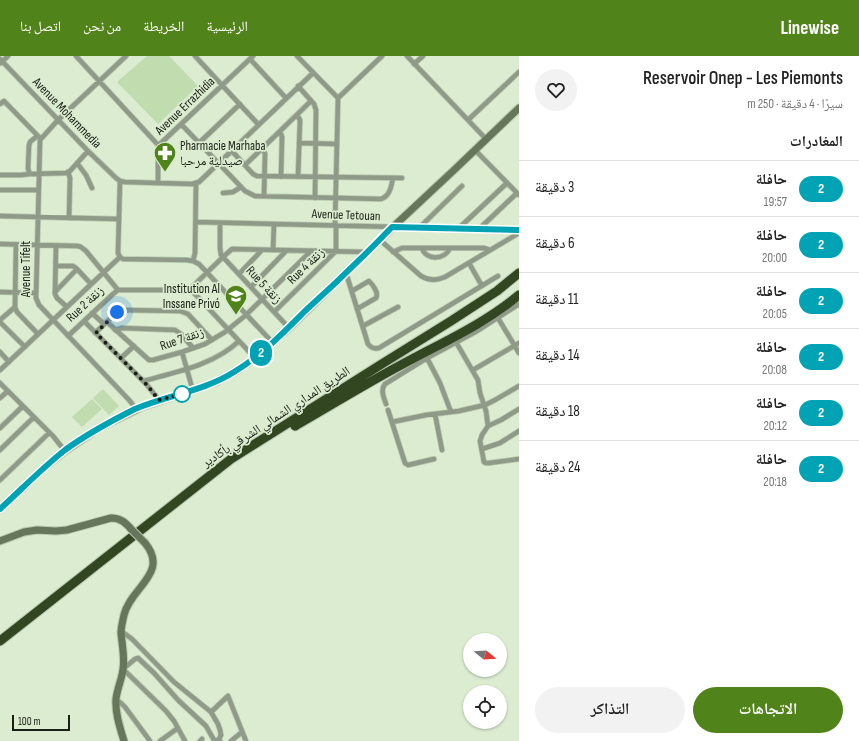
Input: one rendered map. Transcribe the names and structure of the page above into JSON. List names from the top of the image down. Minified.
{"streets":{"highway":["الطريق المداري الشمالي الشرقي بأكادير"],"street":["Avenue Errazhidia","Avenue Mohammedia","Avenue Tetouan","Rue 4 زنقة","Avenue Tifelt","Rue 5 زنقة","Rue 2 زنقة","Rue 7 زنقة"]},"crossings":[["Rue 4 زنقة","Rue 5 زنقة"],["Avenue Tifelt","Rue 2 زنقة"],["Rue 5 زنقة","Rue 7 زنقة"],["Rue 2 زنقة","Rue 7 زنقة"]],"places":{"pharmacy":["Pharmacie Marhaba صيدلية مرحبا"],"school or university":["Institution Al Inssane Privó"]},"lines":["bus line 2"],"scale_bar":"100 m","north":"right","page":{"header":"Linewise","nav":["الرئيسية","الخريطة","من نحن","اتصل بنا"],"heading":[["Reservoir Onep - Les Piemonts","سيرًا · 4 دقيقة · 250 m"],"المغادرات"],"on_map":"2","list":[{"mark":"2","name":"حافلة","note":"19:57","value":"3 دقيقة"},{"mark":"2","name":"حافلة","note":"20:00","value":"6 دقيقة"},{"mark":"2","name":"حافلة","note":"20:05","value":"11 دقيقة"},{"mark":"2","name":"حافلة","note":"20:08","value":"14 دقيقة"},{"mark":"2","name":"حافلة","note":"20:12","value":"18 دقيقة"},{"mark":"2","name":"حافلة","note":"20:18","value":"24 دقيقة"}],"buttons":["الاتجاهات","التذاكر"],"scale":"100 m"}}
